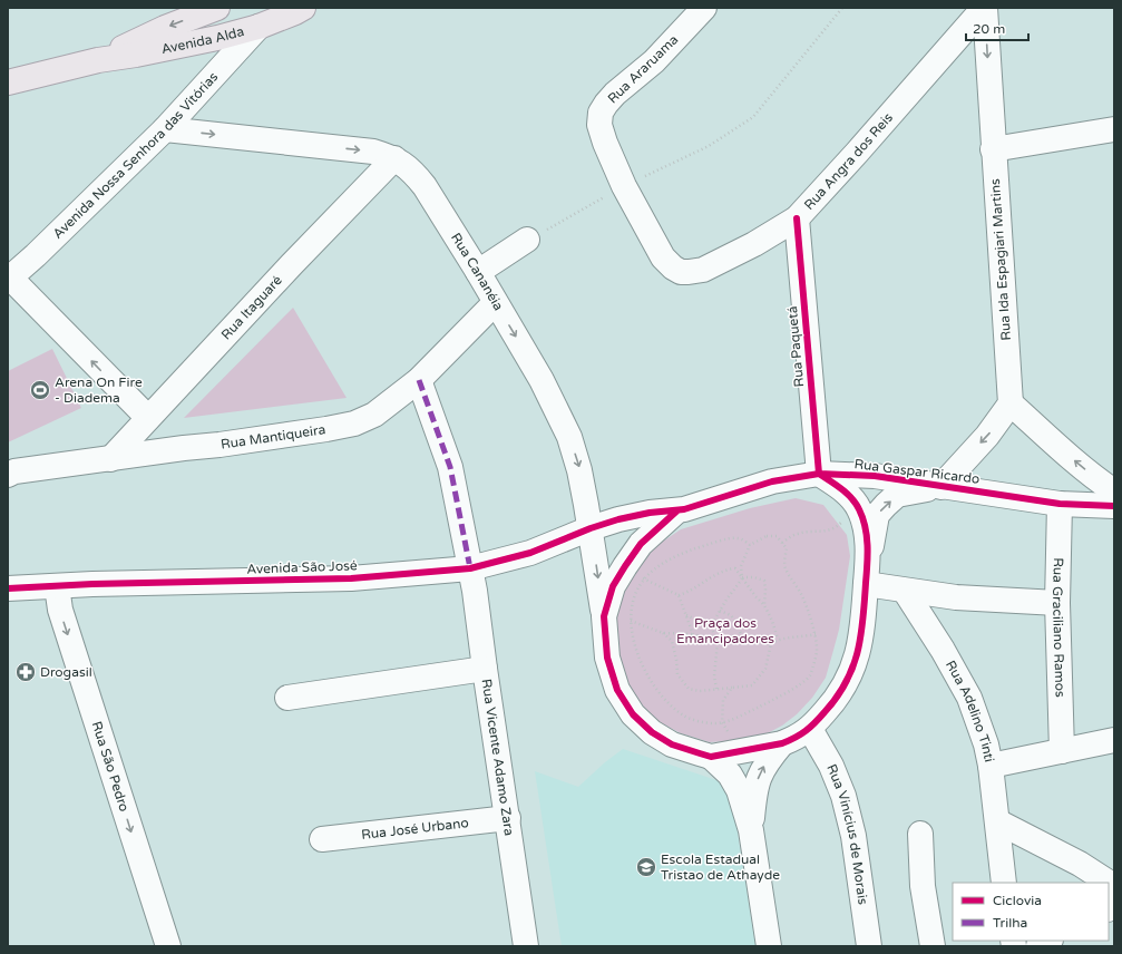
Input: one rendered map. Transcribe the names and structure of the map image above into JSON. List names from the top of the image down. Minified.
{"streets":{"main road":["Avenida Alda"],"street":["Rua Araruama","Avenida Nossa Senhora das Vitórias","Rua Angra dos Reis","Rua Ida Espagiari Martins","Rua Cananéia","Rua Itaguaré","Rua Paquetá","Rua Mantiqueira","Rua Gaspar Ricardo","Avenida São José","Rua Graciliano Ramos","Rua Adelino Tinti","Rua Vicente Adamo Zara","Rua São Pedro","Rua José Urbano","Rua Vinícius de Morais"]},"crossings":[["Avenida Alda","Avenida Nossa Senhora das Vitórias"],["Rua Araruama","Rua Angra dos Reis"],["Avenida Nossa Senhora das Vitórias","Rua Cananéia"],["Rua Angra dos Reis","Rua Ida Espagiari Martins"],["Rua Angra dos Reis","Rua Paquetá"],["Rua Cananéia","Rua Itaguaré"],["Rua Cananéia","Rua Mantiqueira"],["Rua Cananéia","Rua Gaspar Ricardo"],["Rua Cananéia","Avenida São José"],["Rua Itaguaré","Rua Mantiqueira"],["Rua Paquetá","Rua Gaspar Ricardo"],["Rua Mantiqueira","Rua Vicente Adamo Zara"],["Rua Gaspar Ricardo","Avenida São José"],["Rua Gaspar Ricardo","Rua Graciliano Ramos"],["Avenida São José","Rua Vicente Adamo Zara"],["Avenida São José","Rua São Pedro"],["Rua Vicente Adamo Zara","Rua José Urbano"]],"one_way":["Rua Ida Espagiari Martins","Rua Cananéia","Rua São Pedro"],"parks":["Praça dos Emancipadores"],"places":{"sports":["Arena On Fire - Diadema"],"pharmacy":["Drogasil"],"school or university":["Escola Estadual Tristao de Athayde"]},"legend":["Ciclovia","Trilha"],"scale_bar":"20 m"}
